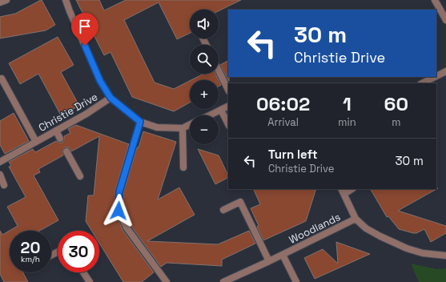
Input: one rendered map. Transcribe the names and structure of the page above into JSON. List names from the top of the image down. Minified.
{"streets":{"street":["Christie Drive","Woodlands"]},"page":{"map_buttons":["+","−"],"turn":["30 m","Christie Drive"],"eta":["06:02","Arrival","1","min","60","m"],"list":[{"name":"Turn left","note":"Christie Drive","value":"30 m"}],"speed":"20 km/h","limit":"30"}}
